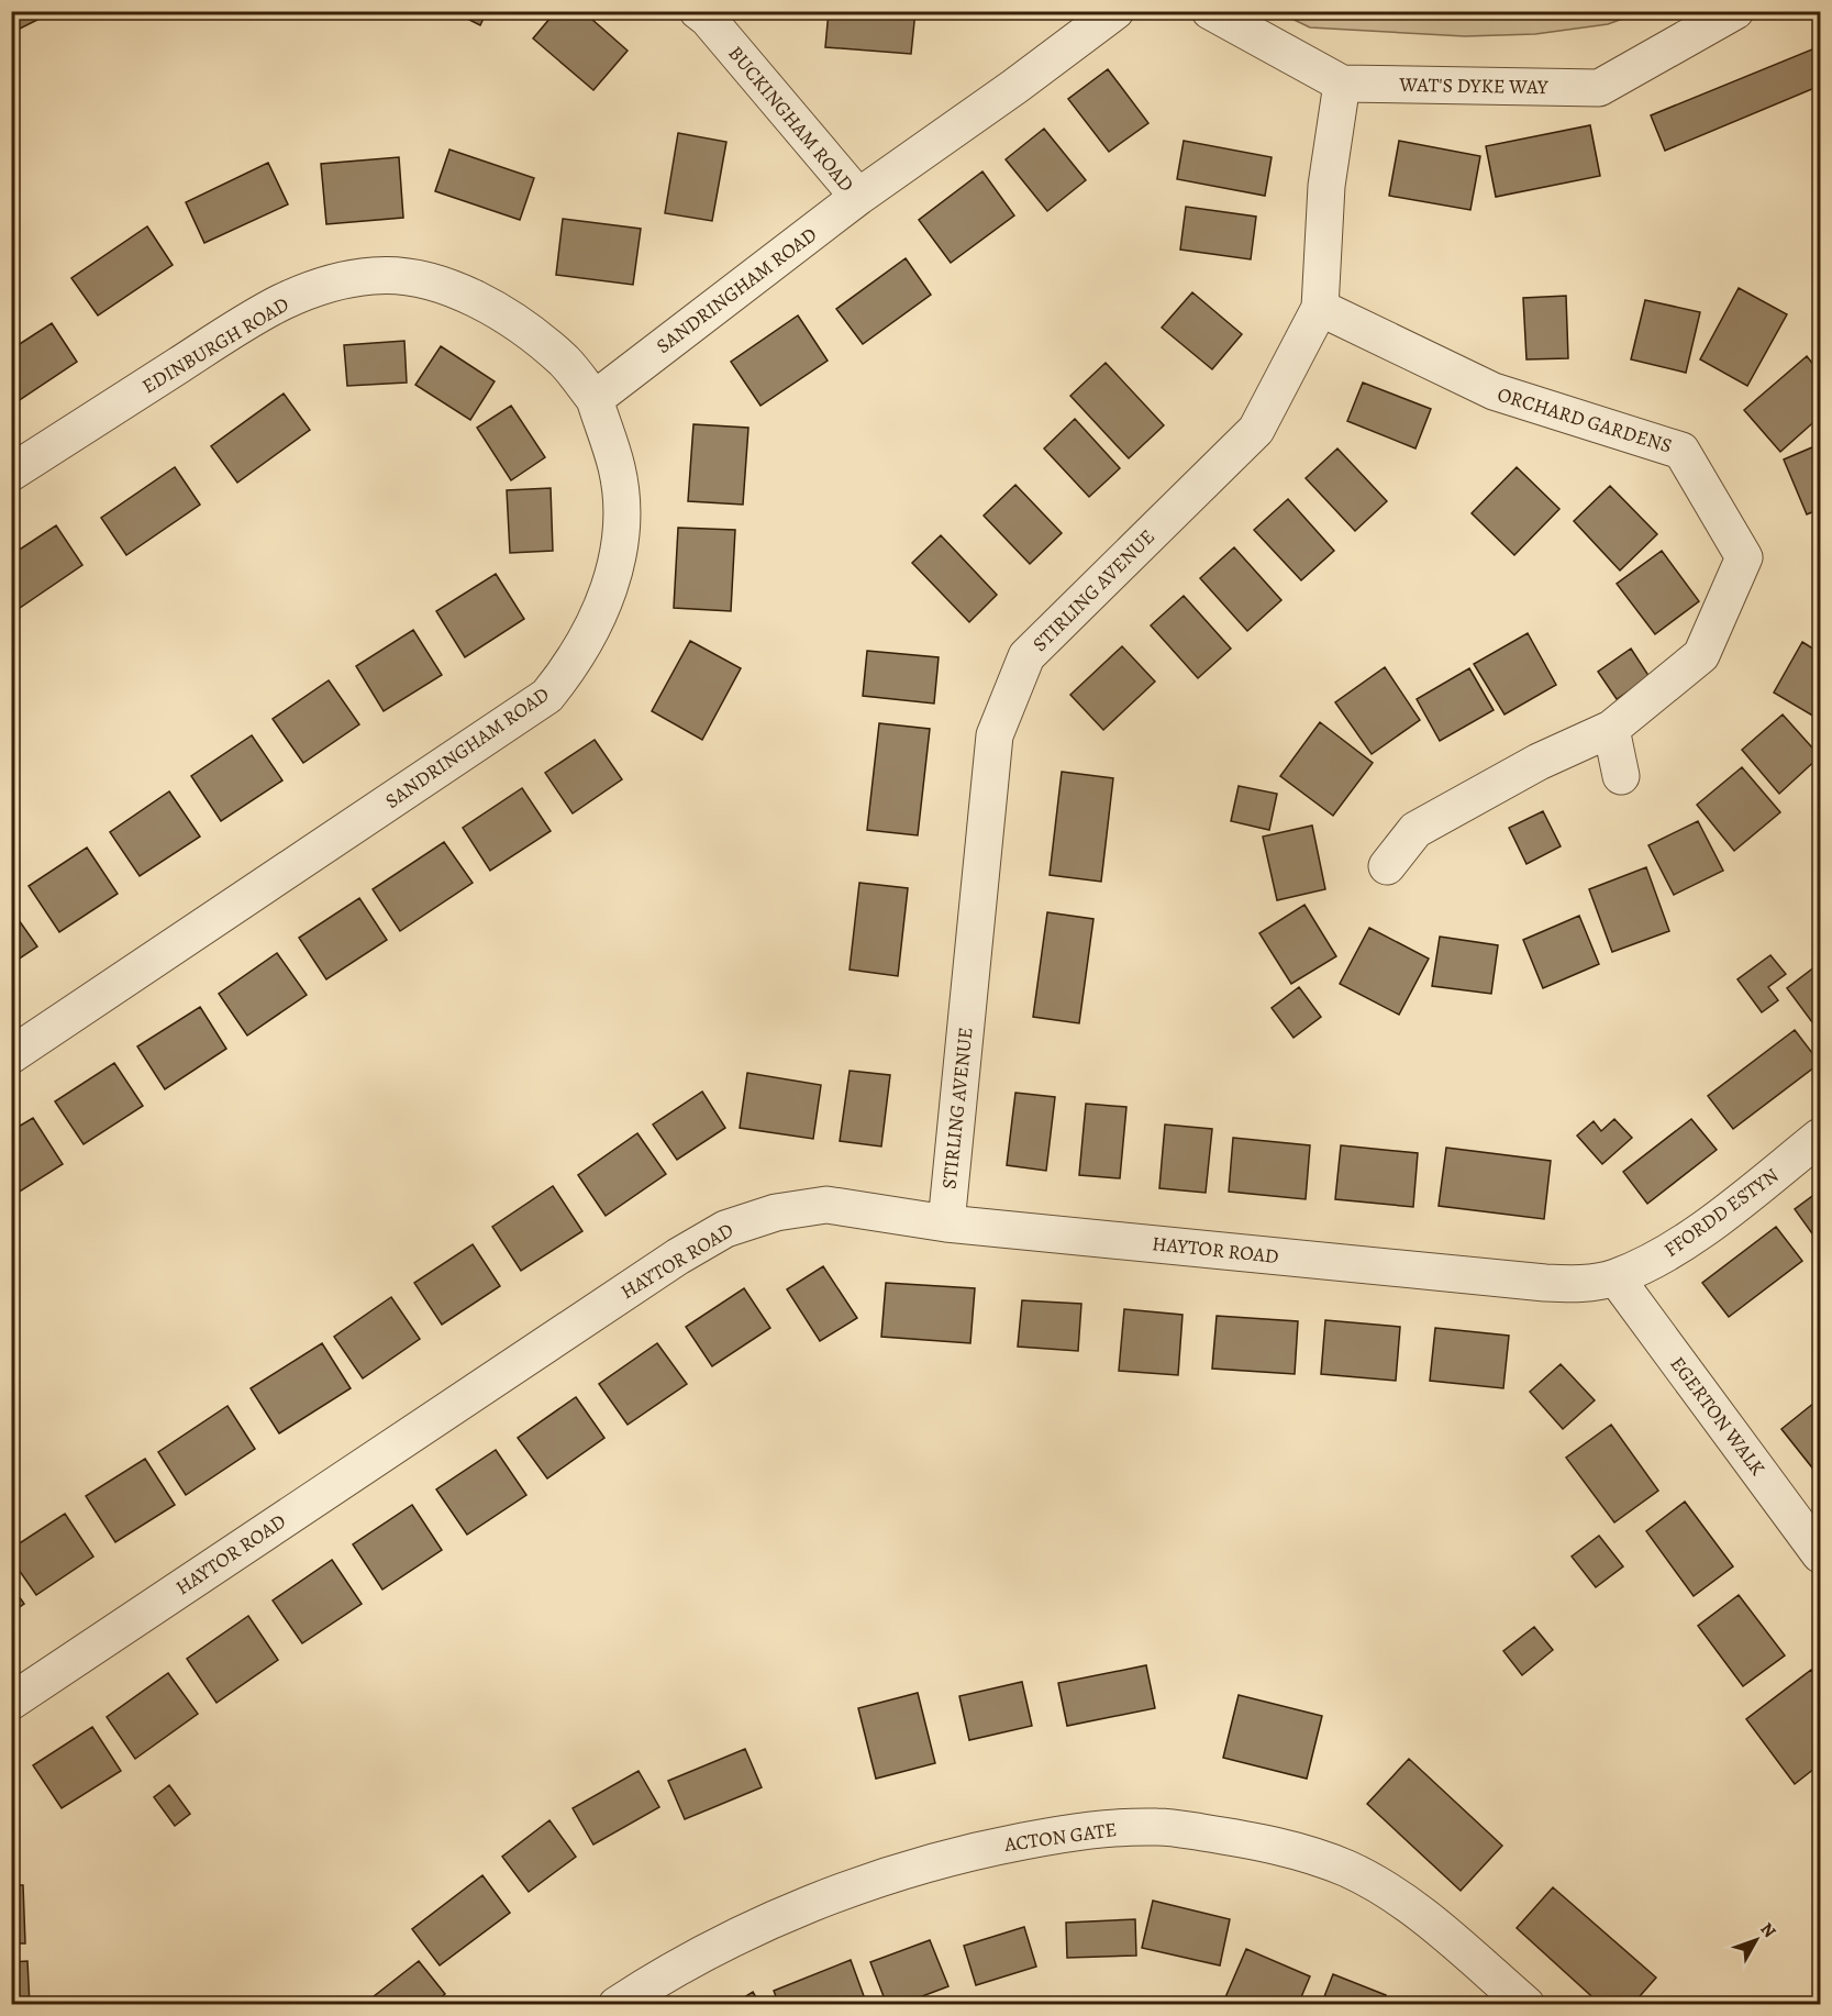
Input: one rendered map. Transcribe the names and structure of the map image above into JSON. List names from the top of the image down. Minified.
{"streets":{"street":["WAT'S DYKE WAY","BUCKINGHAM ROAD","SANDRINGHAM ROAD","EDINBURGH ROAD","ORCHARD GARDENS","STIRLING AVENUE","FFORDD ESTYN","HAYTOR ROAD","EGERTON WALK","ACTON GATE"]},"crossings":[["WAT'S DYKE WAY","STIRLING AVENUE"],["BUCKINGHAM ROAD","SANDRINGHAM ROAD"],["SANDRINGHAM ROAD","EDINBURGH ROAD"],["ORCHARD GARDENS","STIRLING AVENUE"],["STIRLING AVENUE","HAYTOR ROAD"],["FFORDD ESTYN","HAYTOR ROAD"],["FFORDD ESTYN","EGERTON WALK"],["HAYTOR ROAD","EGERTON WALK"]],"north":"top right"}
